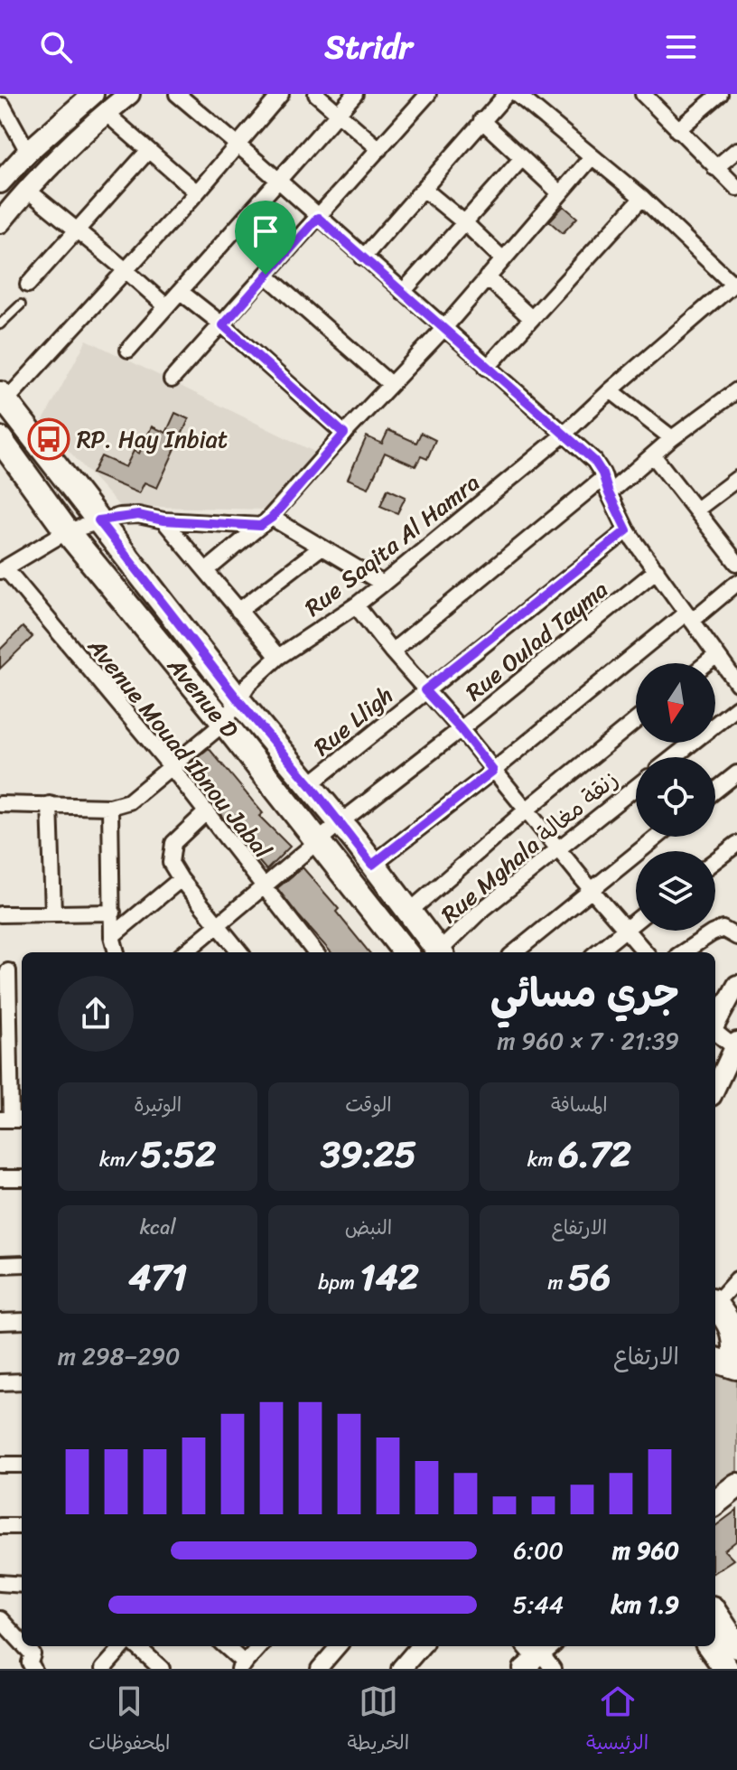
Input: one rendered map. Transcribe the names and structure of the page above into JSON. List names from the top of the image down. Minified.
{"streets":{"main road":["Avenue D"],"street":["Rue Saqita Al Hamra","Rue Oulad Tayma","Rue Lligh","Avenue Mouad Ibnou Jabal","Rue Mghala زنقة مغالة"]},"crossings":[["Rue Saqita Al Hamra","Avenue D"],["Rue Saqita Al Hamra","Avenue Mouad Ibnou Jabal"],["Rue Oulad Tayma","Avenue D"],["Rue Oulad Tayma","Avenue Mouad Ibnou Jabal"],["Avenue D","Rue Lligh"]],"places":{"bus stop":["RP. Hay Inbiat"]},"north":"bottom","page":{"header":"Stridr","heading":["جري مسائي","21:39 · 7 × 960 m"],"stats":[["المسافة","6.72 km"],["الوقت","39:25"],["الوتيرة","5:52 /km"],["الارتفاع","56 m"],["النبض","142 bpm"],["kcal","471"]],"chart":["الارتفاع","290–298 m"],"list":[{"name":"960 m","note":"6:00"},{"name":"1.9 km","note":"5:44"}],"tabs":["الرئيسية","الخريطة","المحفوظات"]}}
